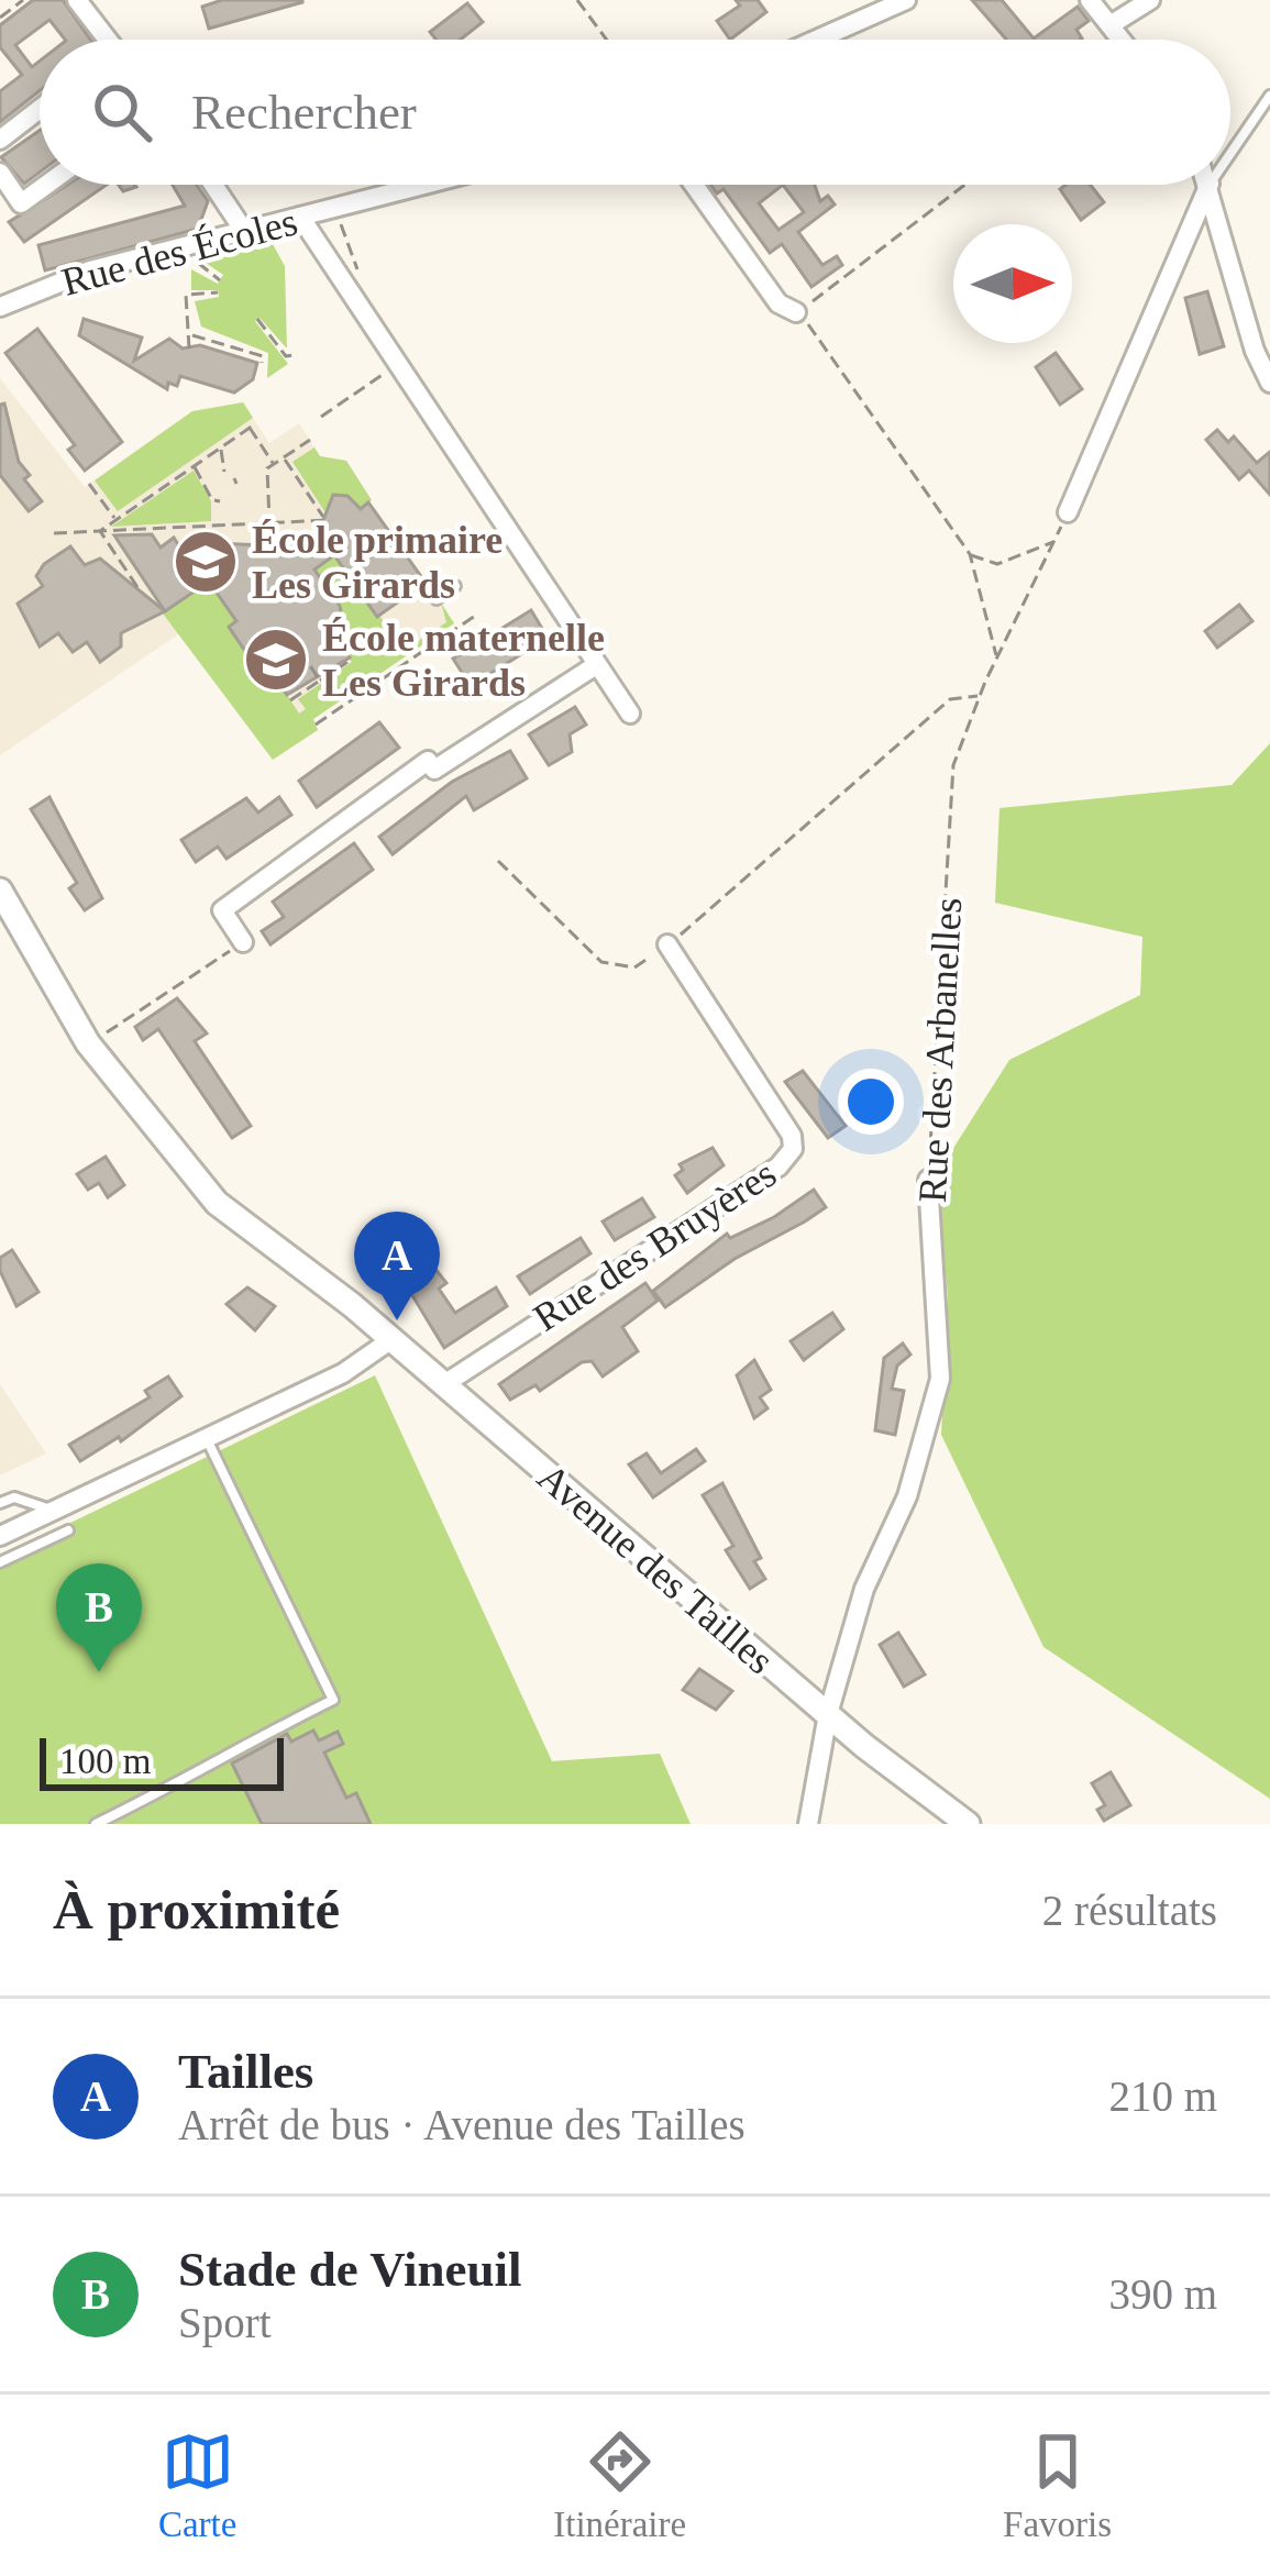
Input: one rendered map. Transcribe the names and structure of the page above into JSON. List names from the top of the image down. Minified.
{"streets":{"street":["Rue des Écoles","Rue des Arbanelles","Rue des Bruyères","Avenue des Tailles"]},"crossings":[["Rue des Arbanelles","Avenue des Tailles"],["Rue des Bruyères","Avenue des Tailles"]],"places":{"school or university":["École primaire Les Girards","École maternelle Les Girards"]},"scale_bar":"100 m","north":"right","page":{"search":"Rechercher","pins":["A","B"],"scale":"100 m","heading":["À proximité","2 résultats"],"list":[{"mark":"A","name":"Tailles","note":"Arrêt de bus · Avenue des Tailles","value":"210 m"},{"mark":"B","name":"Stade de Vineuil","note":"Sport","value":"390 m"}],"nav":["Carte","Itinéraire","Favoris"]}}
